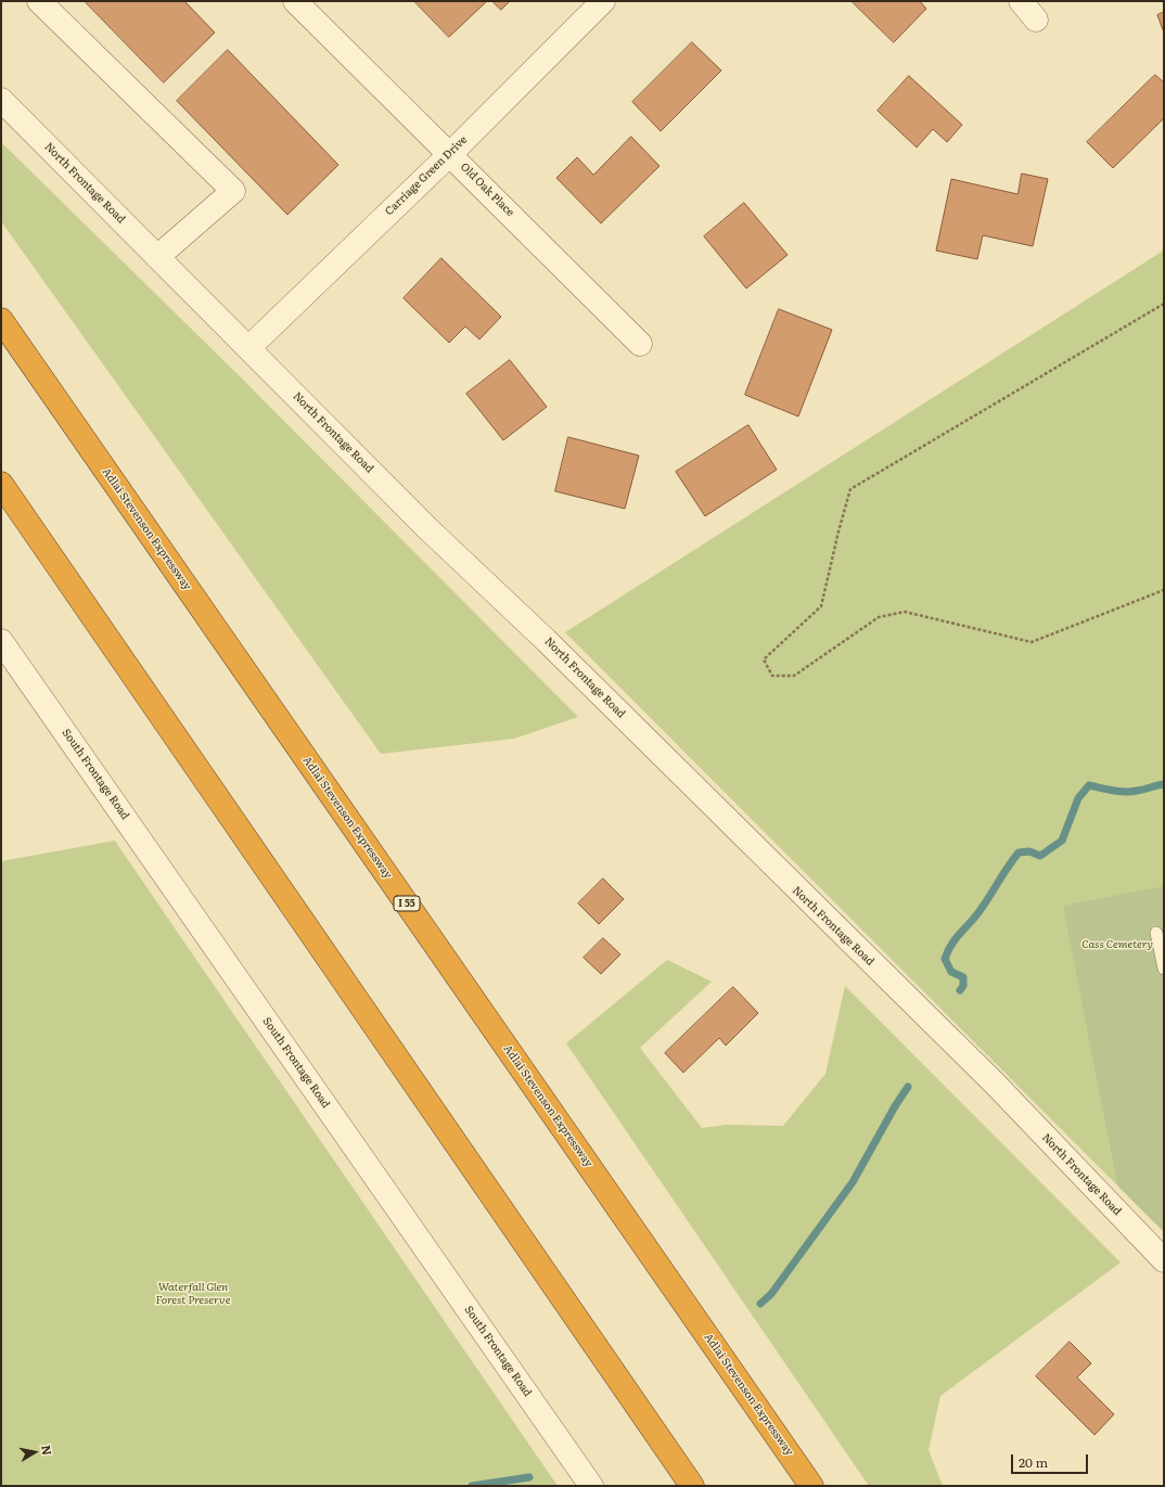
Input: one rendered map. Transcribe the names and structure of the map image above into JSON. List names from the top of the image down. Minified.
{"streets":{"highway":["Adlai Stevenson Expressway","I 55"],"street":["Carriage Green Drive","North Frontage Road","Old Oak Place","South Frontage Road"]},"crossings":[["Carriage Green Drive","North Frontage Road"],["Carriage Green Drive","Old Oak Place"]],"parks":["Cass Cemetery","Waterfall Glen Forest Preserve"],"scale_bar":"20 m","north":"right"}
